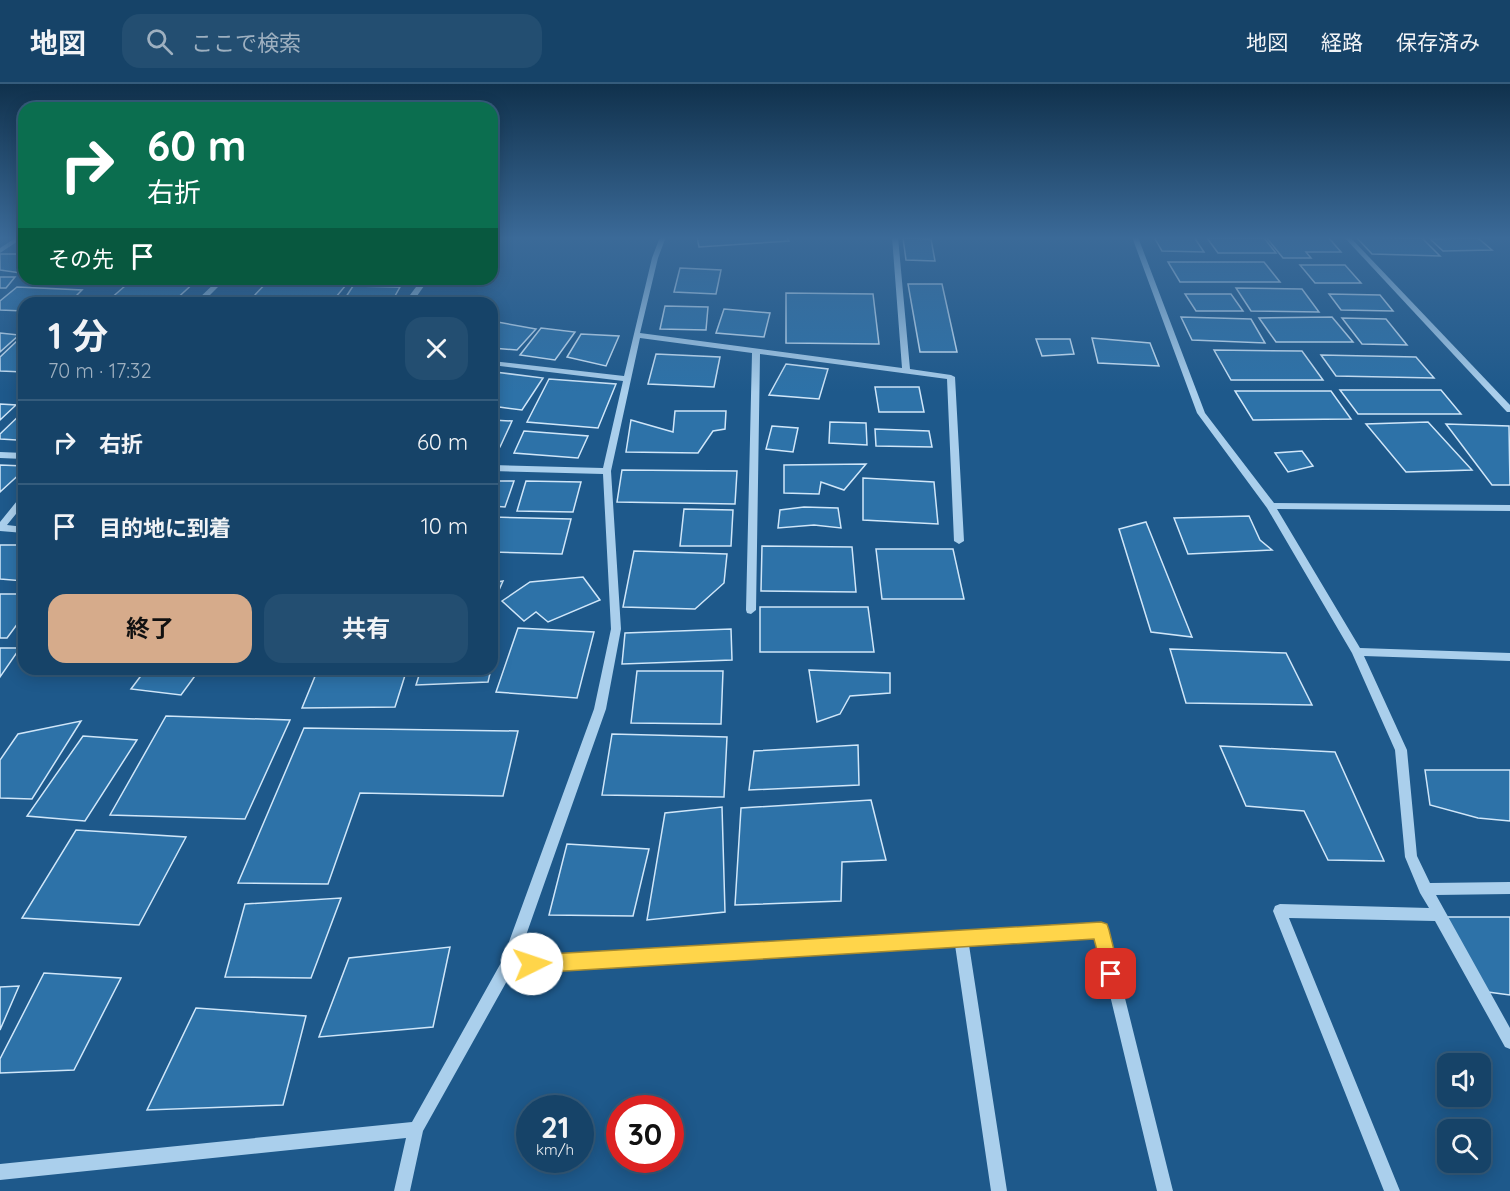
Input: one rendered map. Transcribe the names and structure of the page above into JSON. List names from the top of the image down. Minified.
{"page":{"header":"地図","search":"ここで検索","nav":["地図","経路","保存済み"],"turn":["60 m","右折"],"then":"その先","heading":["1 分","70 m · 17:32"],"list":[{"name":"右折","value":"60 m"},{"name":"目的地に到着","value":"10 m"}],"buttons":["終了","共有"],"speed":"21 km/h","limit":"30"}}
